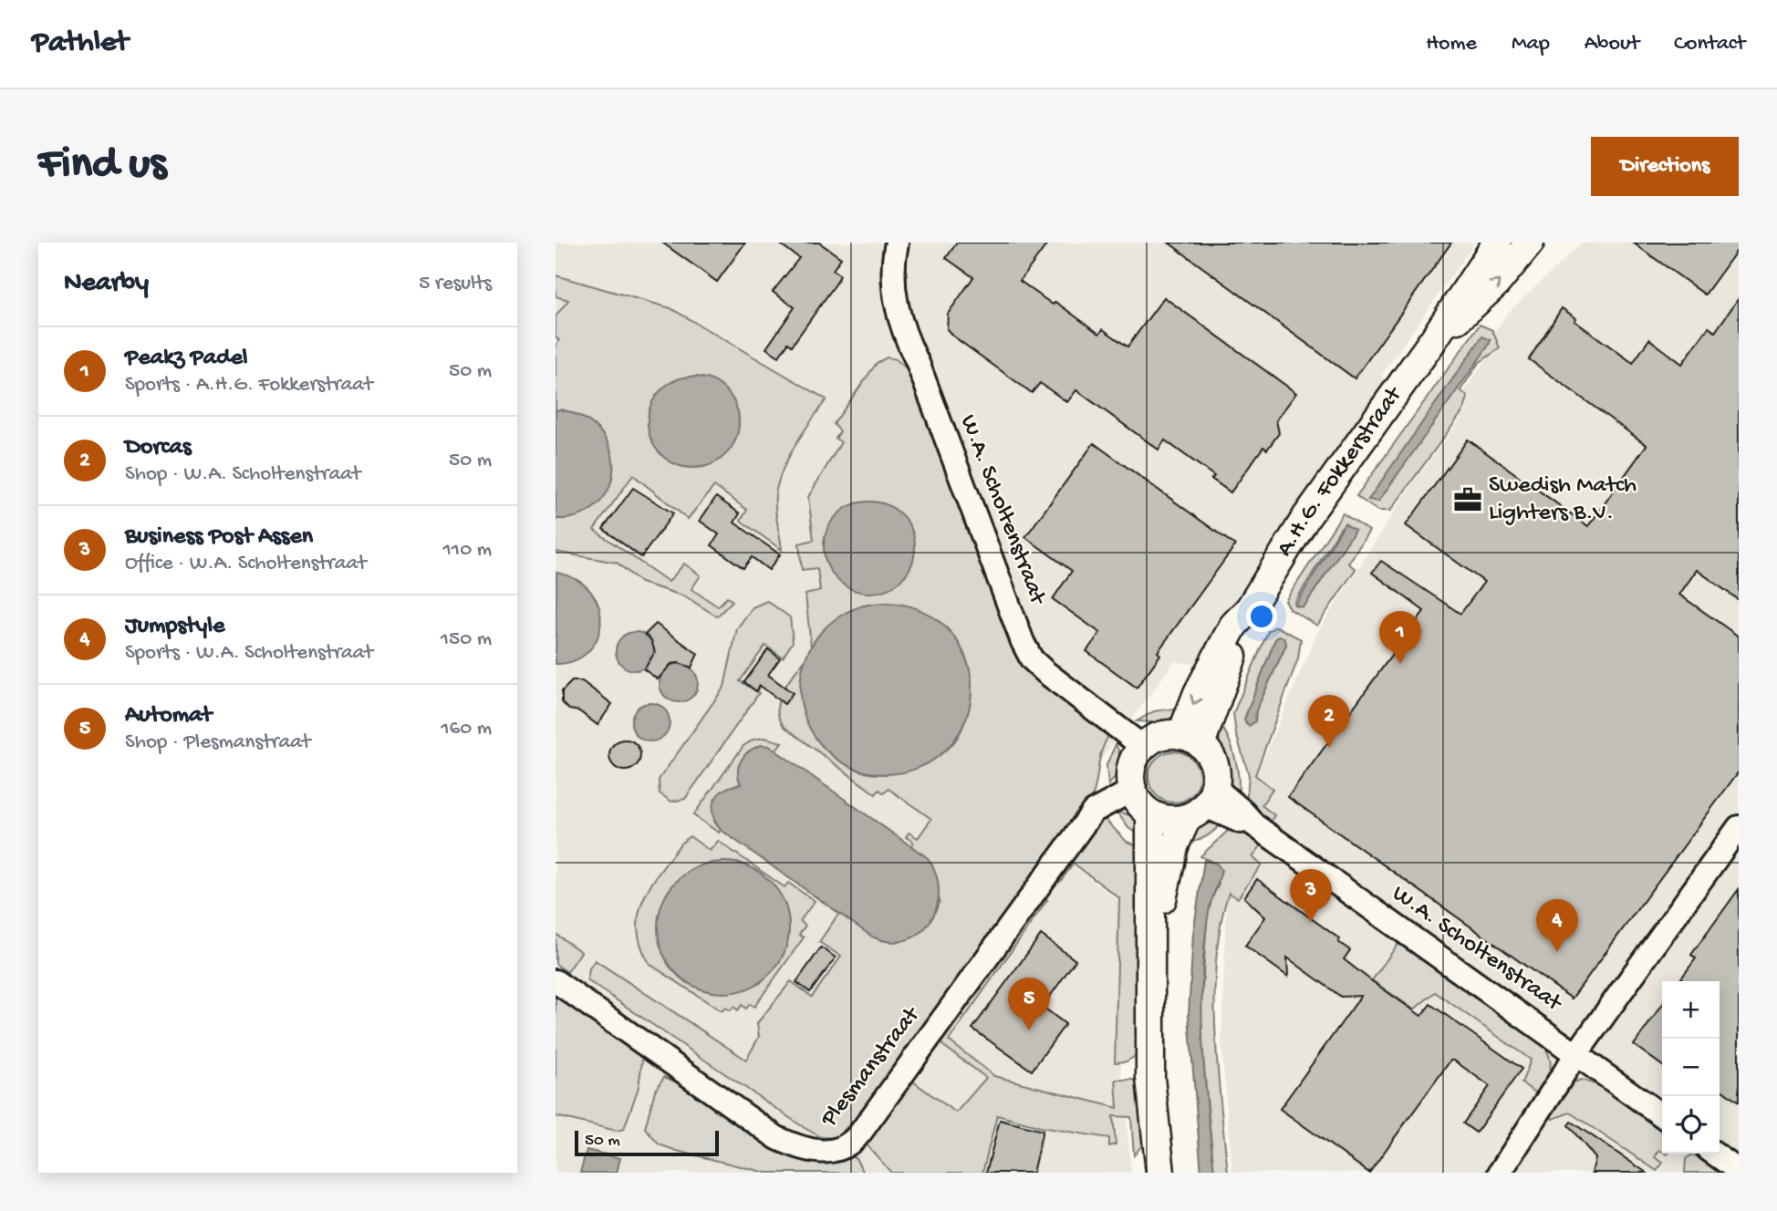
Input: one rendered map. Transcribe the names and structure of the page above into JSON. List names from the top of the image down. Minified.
{"streets":{"street":["A.H.G. Fokkerstraat","W.A. Scholtenstraat","Plesmanstraat"]},"crossings":[["A.H.G. Fokkerstraat","W.A. Scholtenstraat"],["A.H.G. Fokkerstraat","Plesmanstraat"],["W.A. Scholtenstraat","Plesmanstraat"]],"places":{"office":["Swedish Match Lighters B.V."]},"scale_bar":"50 m","page":{"header":"Pathlet","nav":["Home","Map","About","Contact"],"buttons":"Directions","title":"Find us","heading":["Nearby","5 results"],"list":[{"mark":"1","name":"Peakz Padel","note":"Sports · A.H.G. Fokkerstraat","value":"50 m"},{"mark":"2","name":"Dorcas","note":"Shop · W.A. Scholtenstraat","value":"50 m"},{"mark":"3","name":"Business Post Assen","note":"Office · W.A. Scholtenstraat","value":"110 m"},{"mark":"4","name":"Jumpstyle","note":"Sports · W.A. Scholtenstraat","value":"150 m"},{"mark":"5","name":"Automat","note":"Shop · Plesmanstraat","value":"160 m"}],"pins":["1","2","3","4","5"],"map_buttons":["+","−"],"scale":"50 m"}}
